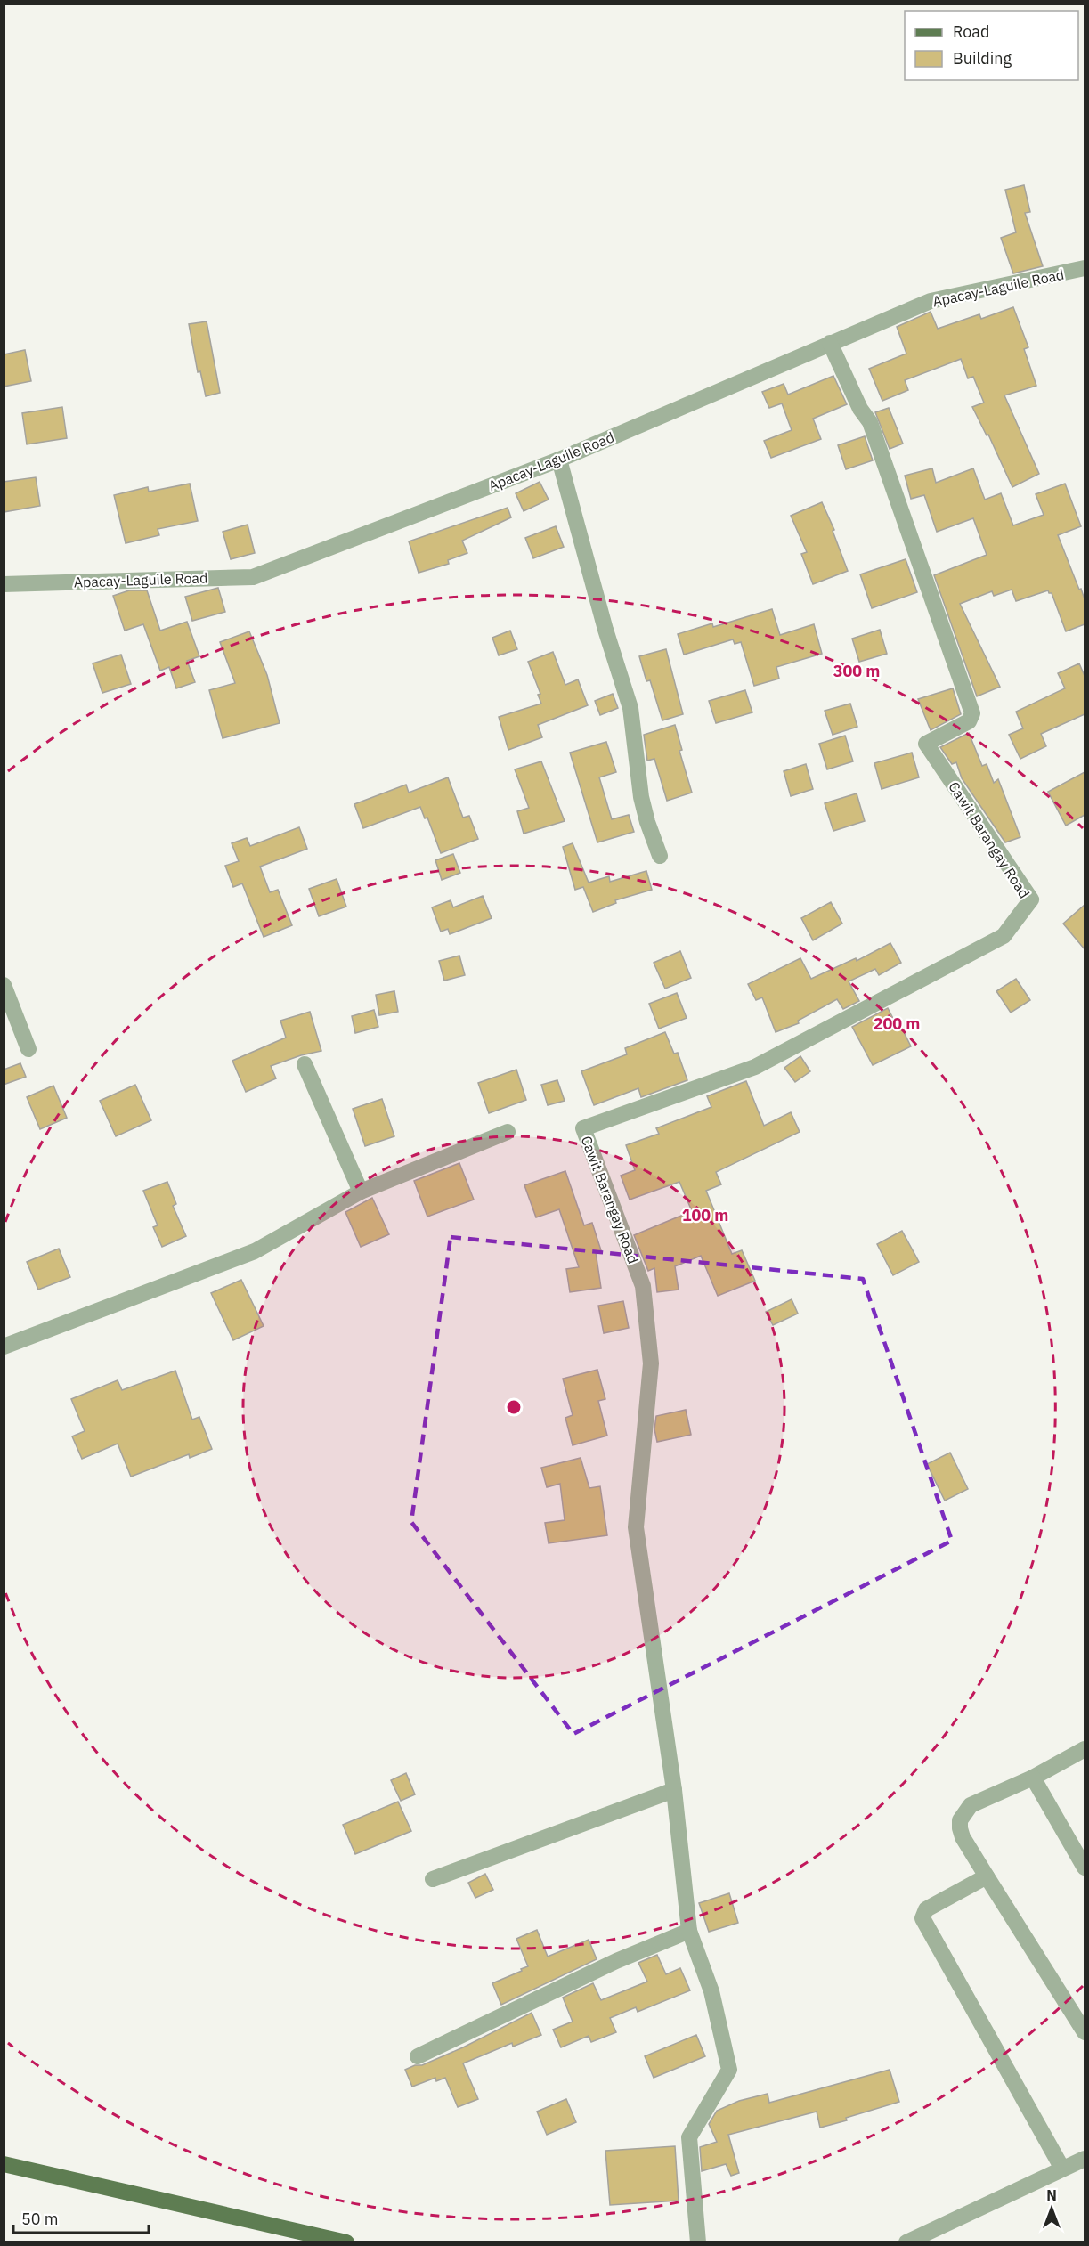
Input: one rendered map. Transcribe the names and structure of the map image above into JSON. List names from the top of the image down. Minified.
{"streets":{"street":["Apacay-Laguile Road","Cawit Barangay Road"]},"crossings":[["Apacay-Laguile Road","Cawit Barangay Road"]],"legend":["Road","Building"],"scale_bar":"50 m","north":"top","rings":["300 m","200 m","100 m"]}
